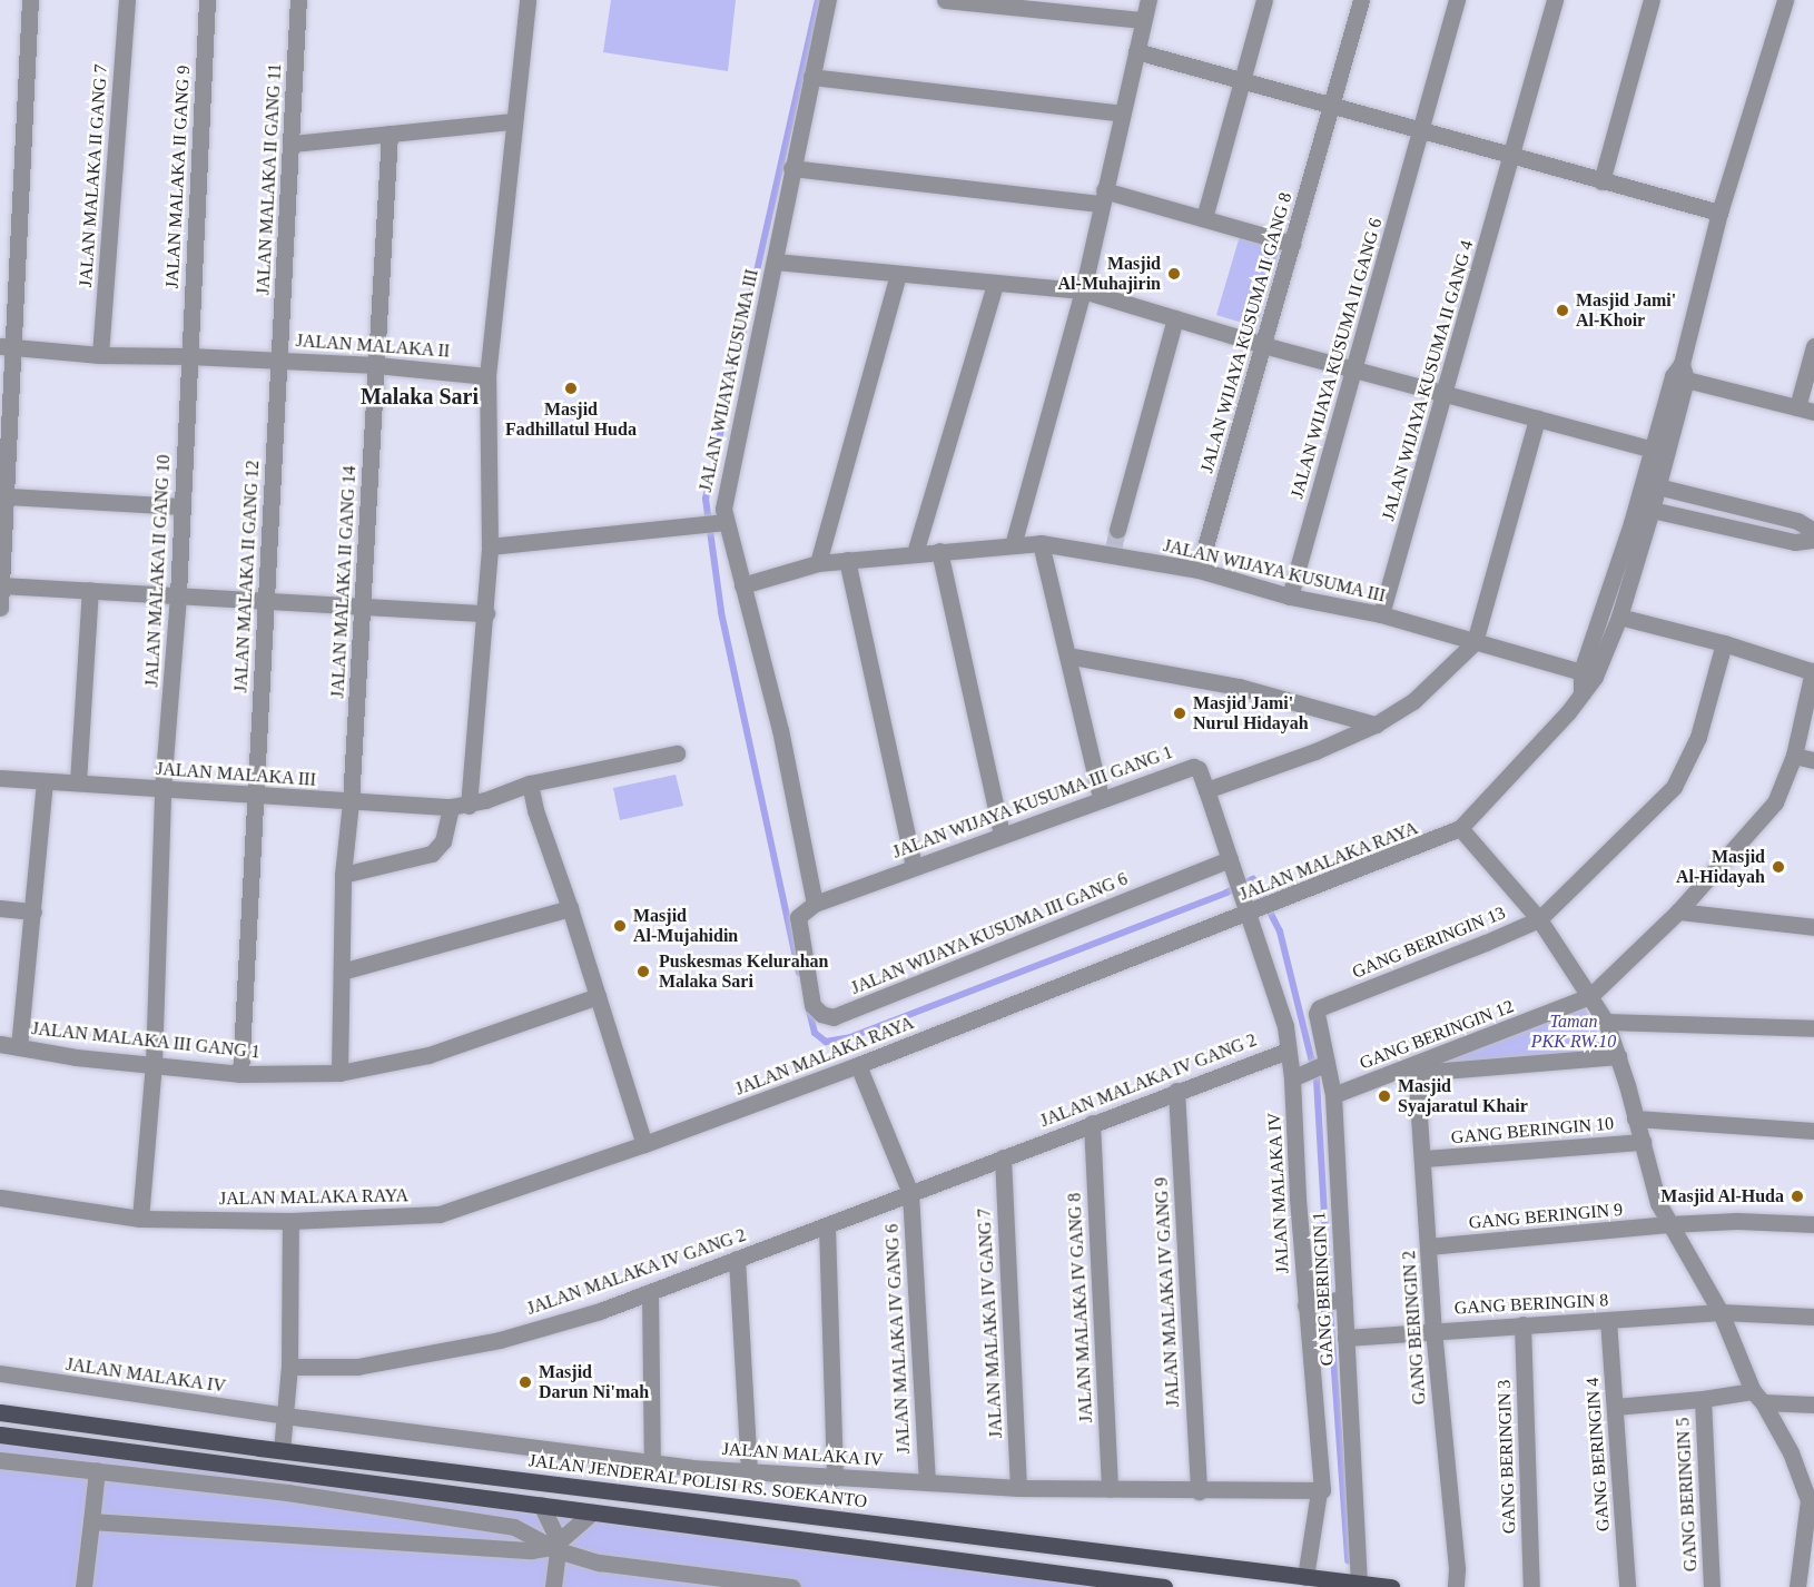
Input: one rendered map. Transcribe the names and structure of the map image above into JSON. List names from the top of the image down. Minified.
{"streets":{"main road":["JALAN JENDERAL POLISI RS. SOEKANTO"],"street":["JALAN MALAKA II GANG 7","JALAN MALAKA II GANG 9","JALAN MALAKA II GANG 11","JALAN WIJAYA KUSUMA II GANG 8","JALAN MALAKA II","JALAN WIJAYA KUSUMA II GANG 6","JALAN WIJAYA KUSUMA III","JALAN WIJAYA KUSUMA II GANG 4","JALAN MALAKA II GANG 10","JALAN MALAKA II GANG 12","JALAN MALAKA II GANG 14","JALAN MALAKA III","JALAN WIJAYA KUSUMA III GANG 1","JALAN MALAKA RAYA","JALAN WIJAYA KUSUMA III GANG 6","GANG BERINGIN 13","GANG BERINGIN 12","JALAN MALAKA III GANG 1","JALAN MALAKA IV GANG 2","GANG BERINGIN 10","JALAN MALAKA IV","GANG BERINGIN 9","GANG BERINGIN 1","JALAN MALAKA IV GANG 9","GANG BERINGIN 8","JALAN MALAKA IV GANG 8","JALAN MALAKA IV GANG 7","GANG BERINGIN 2","JALAN MALAKA IV GANG 6","GANG BERINGIN 4","GANG BERINGIN 3","GANG BERINGIN 5"]},"crossings":[["JALAN MALAKA II GANG 7","JALAN MALAKA II"],["JALAN MALAKA II GANG 9","JALAN MALAKA II"],["JALAN MALAKA II GANG 9","JALAN MALAKA II GANG 10"],["JALAN MALAKA II GANG 11","JALAN MALAKA II"],["JALAN MALAKA II GANG 11","JALAN MALAKA II GANG 12"],["JALAN WIJAYA KUSUMA II GANG 8","JALAN WIJAYA KUSUMA III"],["JALAN MALAKA II","JALAN MALAKA II GANG 10"],["JALAN MALAKA II","JALAN MALAKA II GANG 12"],["JALAN MALAKA II","JALAN MALAKA II GANG 14"],["JALAN WIJAYA KUSUMA II GANG 6","JALAN WIJAYA KUSUMA III"],["JALAN WIJAYA KUSUMA III","JALAN WIJAYA KUSUMA II GANG 4"],["JALAN WIJAYA KUSUMA III","JALAN WIJAYA KUSUMA III GANG 1"],["JALAN WIJAYA KUSUMA III","JALAN MALAKA RAYA"],["JALAN MALAKA II GANG 10","JALAN MALAKA III"],["JALAN MALAKA II GANG 10","JALAN MALAKA RAYA"],["JALAN MALAKA II GANG 10","JALAN MALAKA III GANG 1"],["JALAN MALAKA II GANG 12","JALAN MALAKA III"],["JALAN MALAKA II GANG 12","JALAN MALAKA III GANG 1"],["JALAN MALAKA II GANG 14","JALAN MALAKA III"],["JALAN MALAKA II GANG 14","JALAN MALAKA III GANG 1"],["JALAN WIJAYA KUSUMA III GANG 1","JALAN WIJAYA KUSUMA III GANG 6"],["JALAN MALAKA RAYA","JALAN MALAKA IV"],["GANG BERINGIN 13","GANG BERINGIN 1"],["GANG BERINGIN 12","GANG BERINGIN 1"],["GANG BERINGIN 12","GANG BERINGIN 2"],["JALAN MALAKA IV GANG 2","JALAN MALAKA IV"],["JALAN MALAKA IV GANG 2","JALAN MALAKA IV GANG 9"],["JALAN MALAKA IV GANG 2","JALAN MALAKA IV GANG 8"],["JALAN MALAKA IV GANG 2","JALAN MALAKA IV GANG 7"],["JALAN MALAKA IV GANG 2","JALAN MALAKA IV GANG 6"],["GANG BERINGIN 10","GANG BERINGIN 2"],["JALAN MALAKA IV","JALAN MALAKA IV GANG 9"],["JALAN MALAKA IV","JALAN MALAKA IV GANG 8"],["JALAN MALAKA IV","JALAN MALAKA IV GANG 7"],["JALAN MALAKA IV","JALAN MALAKA IV GANG 6"],["JALAN MALAKA IV","JALAN JENDERAL POLISI RS. SOEKANTO"],["GANG BERINGIN 9","GANG BERINGIN 2"],["GANG BERINGIN 1","GANG BERINGIN 8"],["GANG BERINGIN 1","JALAN JENDERAL POLISI RS. SOEKANTO"],["GANG BERINGIN 8","GANG BERINGIN 2"],["GANG BERINGIN 8","GANG BERINGIN 4"],["GANG BERINGIN 8","GANG BERINGIN 3"]],"districts":["Malaka Sari"],"parks":["Taman PKK RW.10"],"places":["Masjid Al-Muhajirin","Masjid Jami' Al-Khoir","Masjid Fadhillatul Huda","Masjid Jami' Nurul Hidayah","Masjid Al-Hidayah","Masjid Al-Mujahidin","Puskesmas Kelurahan Malaka Sari","Masjid Syajaratul Khair","Masjid Al-Huda","Masjid Darun Ni'mah"]}
